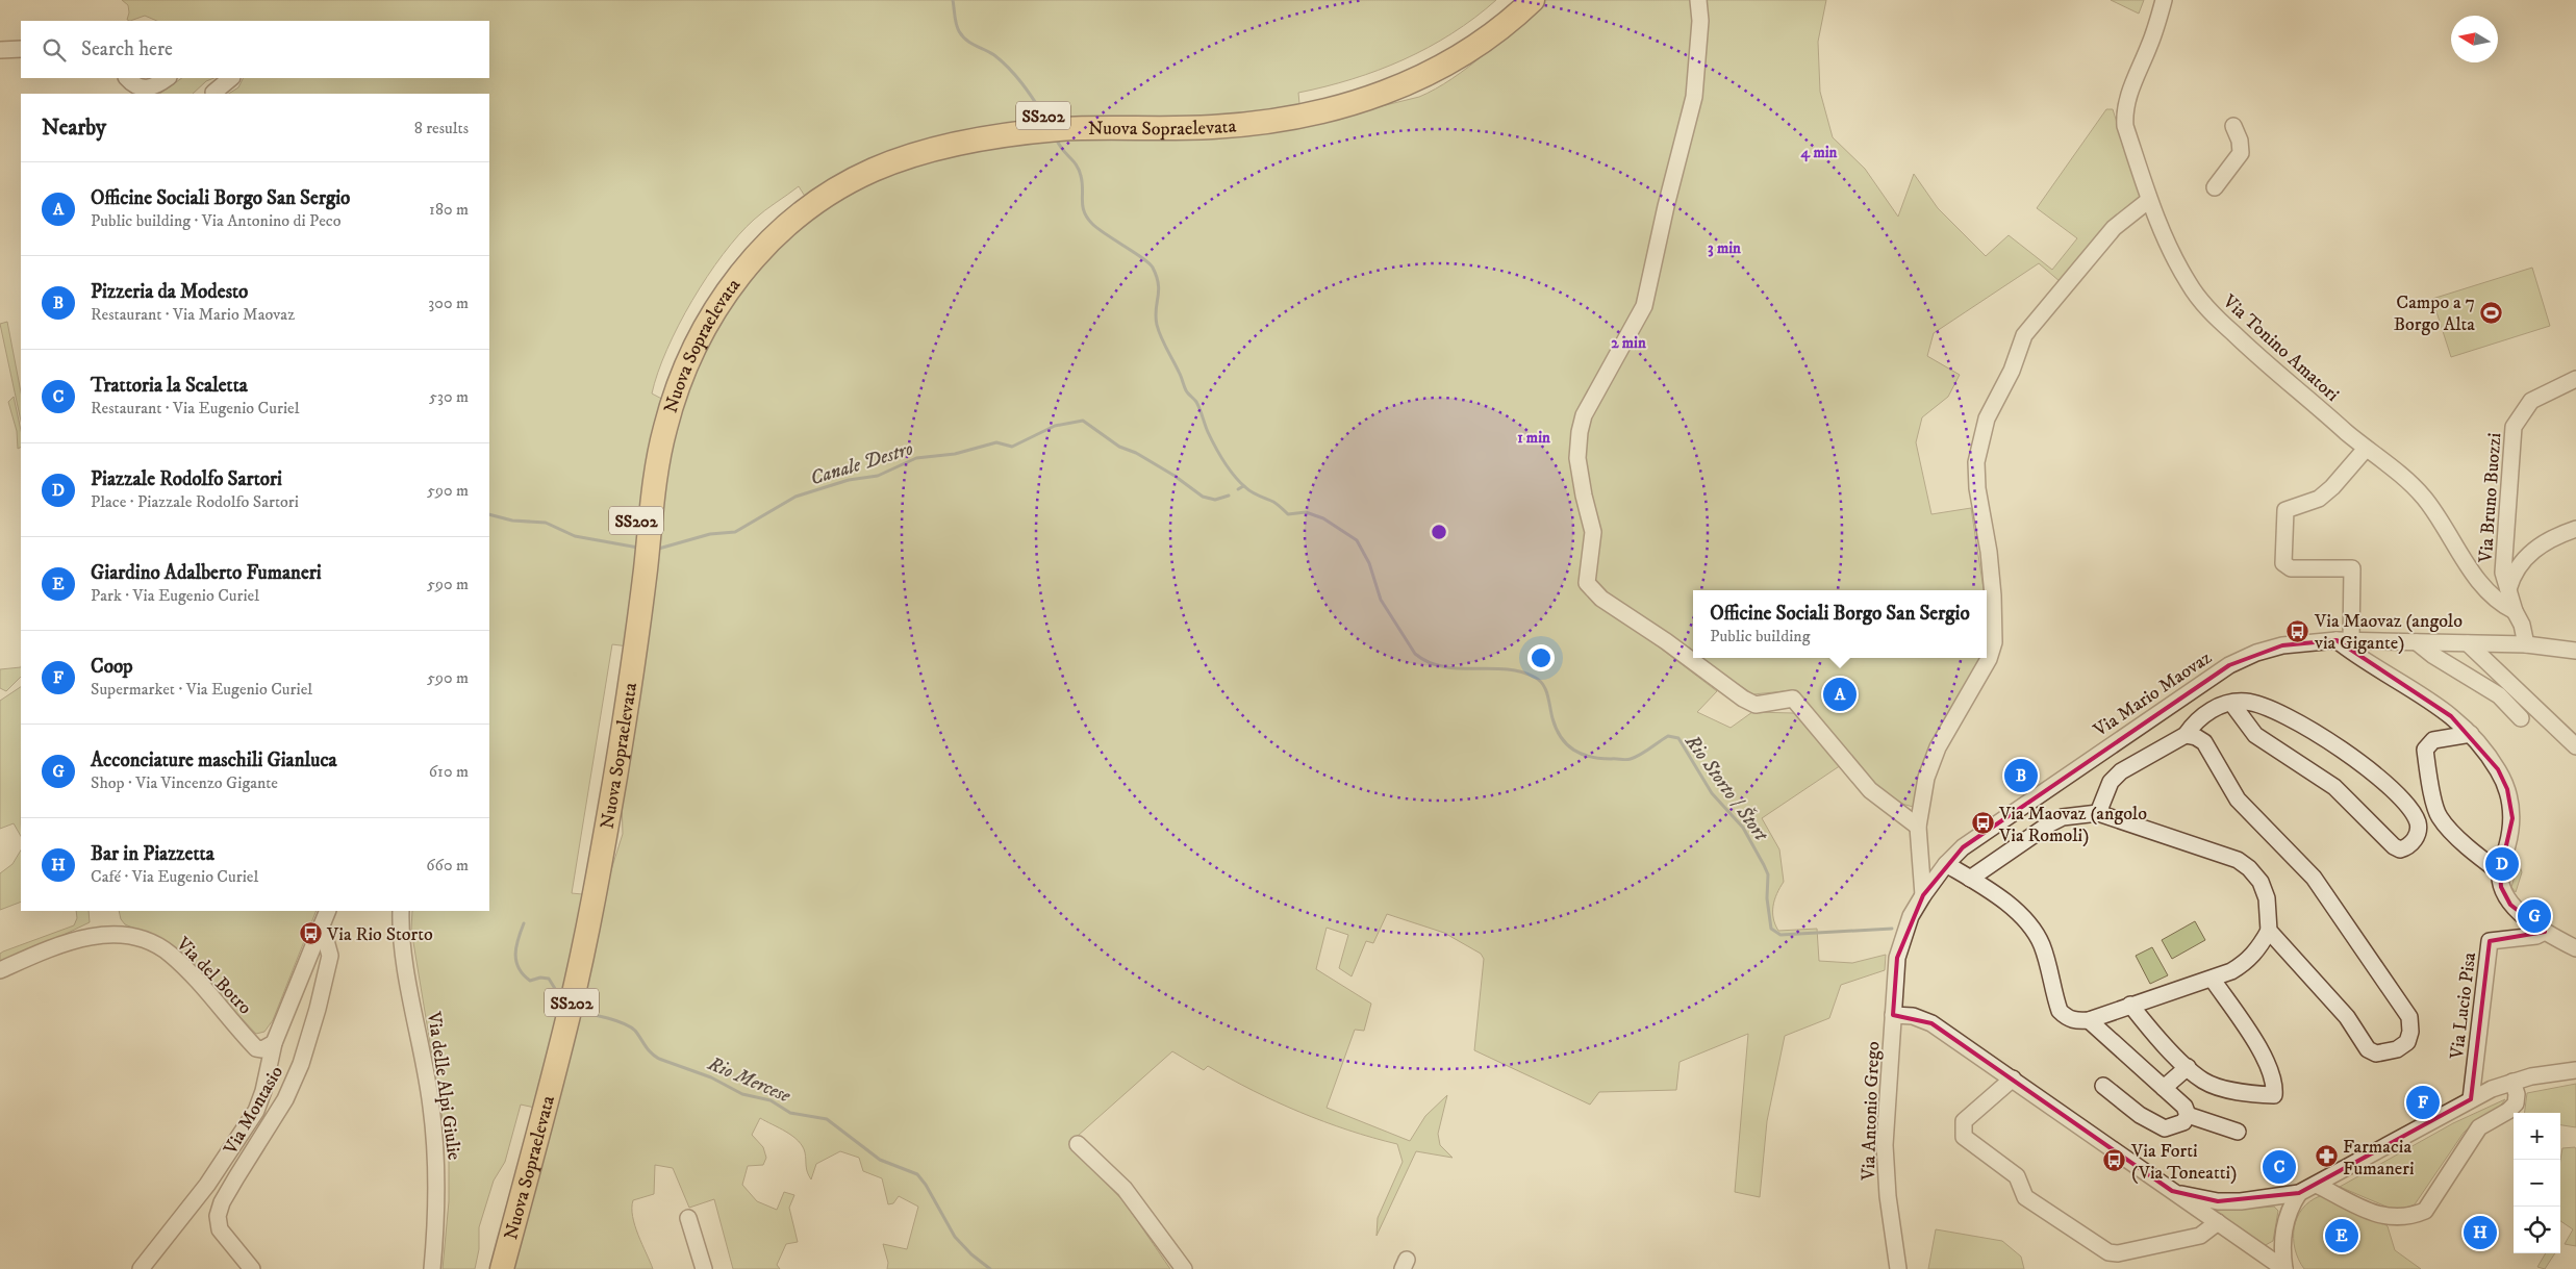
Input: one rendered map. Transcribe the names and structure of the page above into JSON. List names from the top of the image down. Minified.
{"streets":{"highway":["SS202","Nuova Sopraelevata"],"street":["Via Tonino Amatori","Via Bruno Buozzi","Via Mario Maovaz","Via del Botro","Via Lucio Pisa","Via delle Alpi Giulie","Via Montasio","Via Antonio Grego"]},"crossings":[["Via Tonino Amatori","Via Bruno Buozzi"],["Via Bruno Buozzi","Via Mario Maovaz"],["Via Mario Maovaz","Via Antonio Grego"]],"water":["Canale Destro","Rio Storto / Štort","Rio Mercese"],"places":{"sports":["Campo a 7 Borgo Alta"],"bus stop":["Via Maovaz (angolo via Gigante)","Via Maovaz (angolo Via Romoli)","Via Rio Storto","Via Forti (Via Toneatti)"],"pharmacy":["Farmacia Fumaneri"]},"north":"left","page":{"search":"Search here","heading":["Nearby","8 results"],"list":[{"mark":"A","name":"Officine Sociali Borgo San Sergio","note":"Public building · Via Antonino di Peco","value":"180 m"},{"mark":"B","name":"Pizzeria da Modesto","note":"Restaurant · Via Mario Maovaz","value":"300 m"},{"mark":"C","name":"Trattoria la Scaletta","note":"Restaurant · Via Eugenio Curiel","value":"530 m"},{"mark":"D","name":"Piazzale Rodolfo Sartori","note":"Place · Piazzale Rodolfo Sartori","value":"590 m"},{"mark":"E","name":"Giardino Adalberto Fumaneri","note":"Park · Via Eugenio Curiel","value":"590 m"},{"mark":"F","name":"Coop","note":"Supermarket · Via Eugenio Curiel","value":"590 m"},{"mark":"G","name":"Acconciature maschili Gianluca","note":"Shop · Via Vincenzo Gigante","value":"610 m"},{"mark":"H","name":"Bar in Piazzetta","note":"Café · Via Eugenio Curiel","value":"660 m"}],"popup":["Officine Sociali Borgo San Sergio","Public building"],"pins":["A","B","D","G","F","C","H","E"],"map_buttons":["+","−"]},"rings":["4 min","3 min","2 min","1 min"]}
